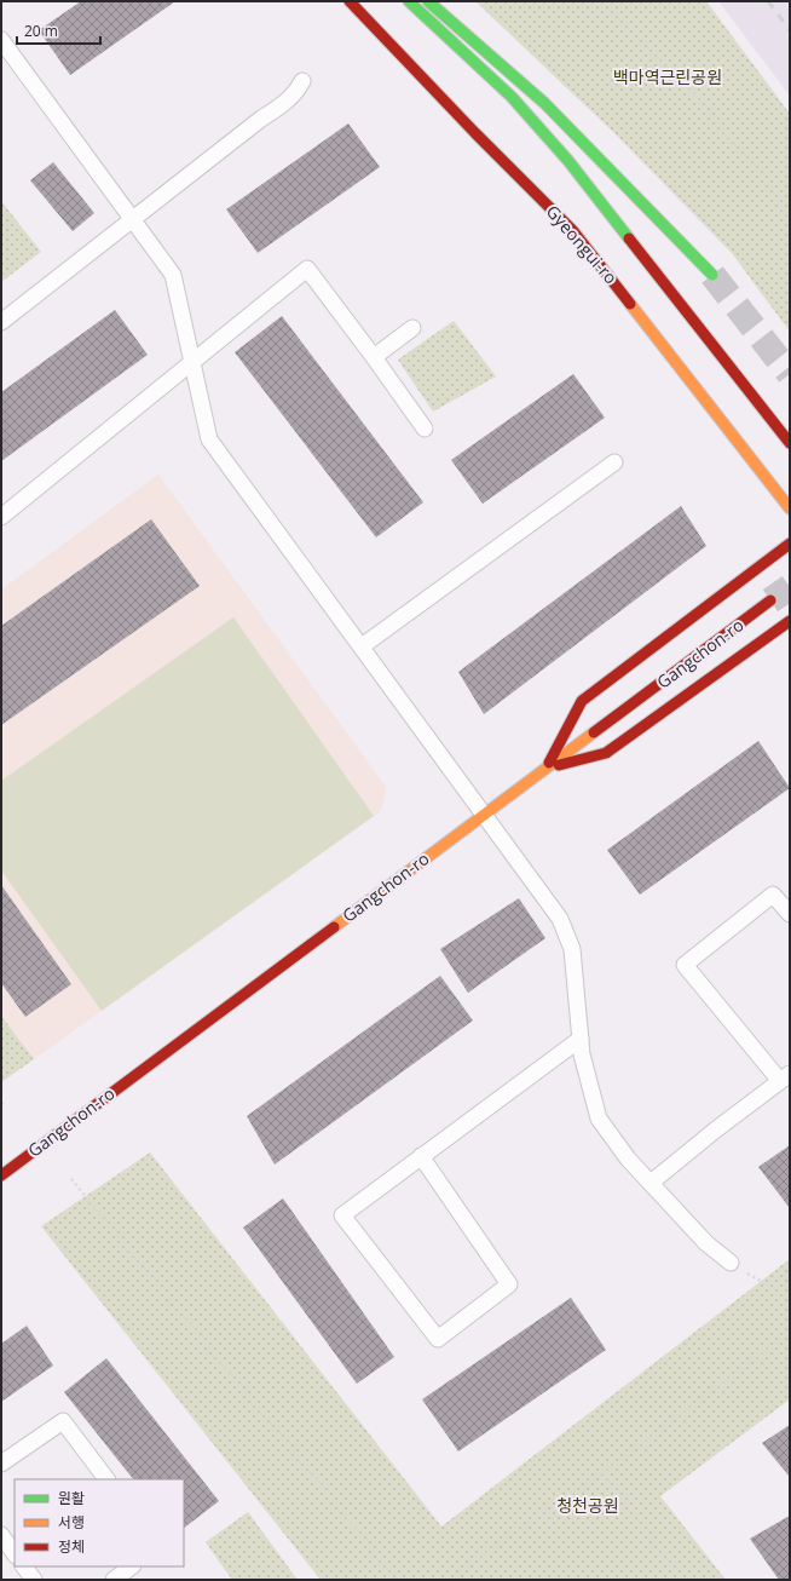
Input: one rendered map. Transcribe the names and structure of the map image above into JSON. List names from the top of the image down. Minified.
{"streets":{"main road":["Gyeongui-ro","Gangchon-ro"]},"parks":["백마역근린공원","청천공원"],"legend":["원활","서행","정체"],"scale_bar":"20 m"}
